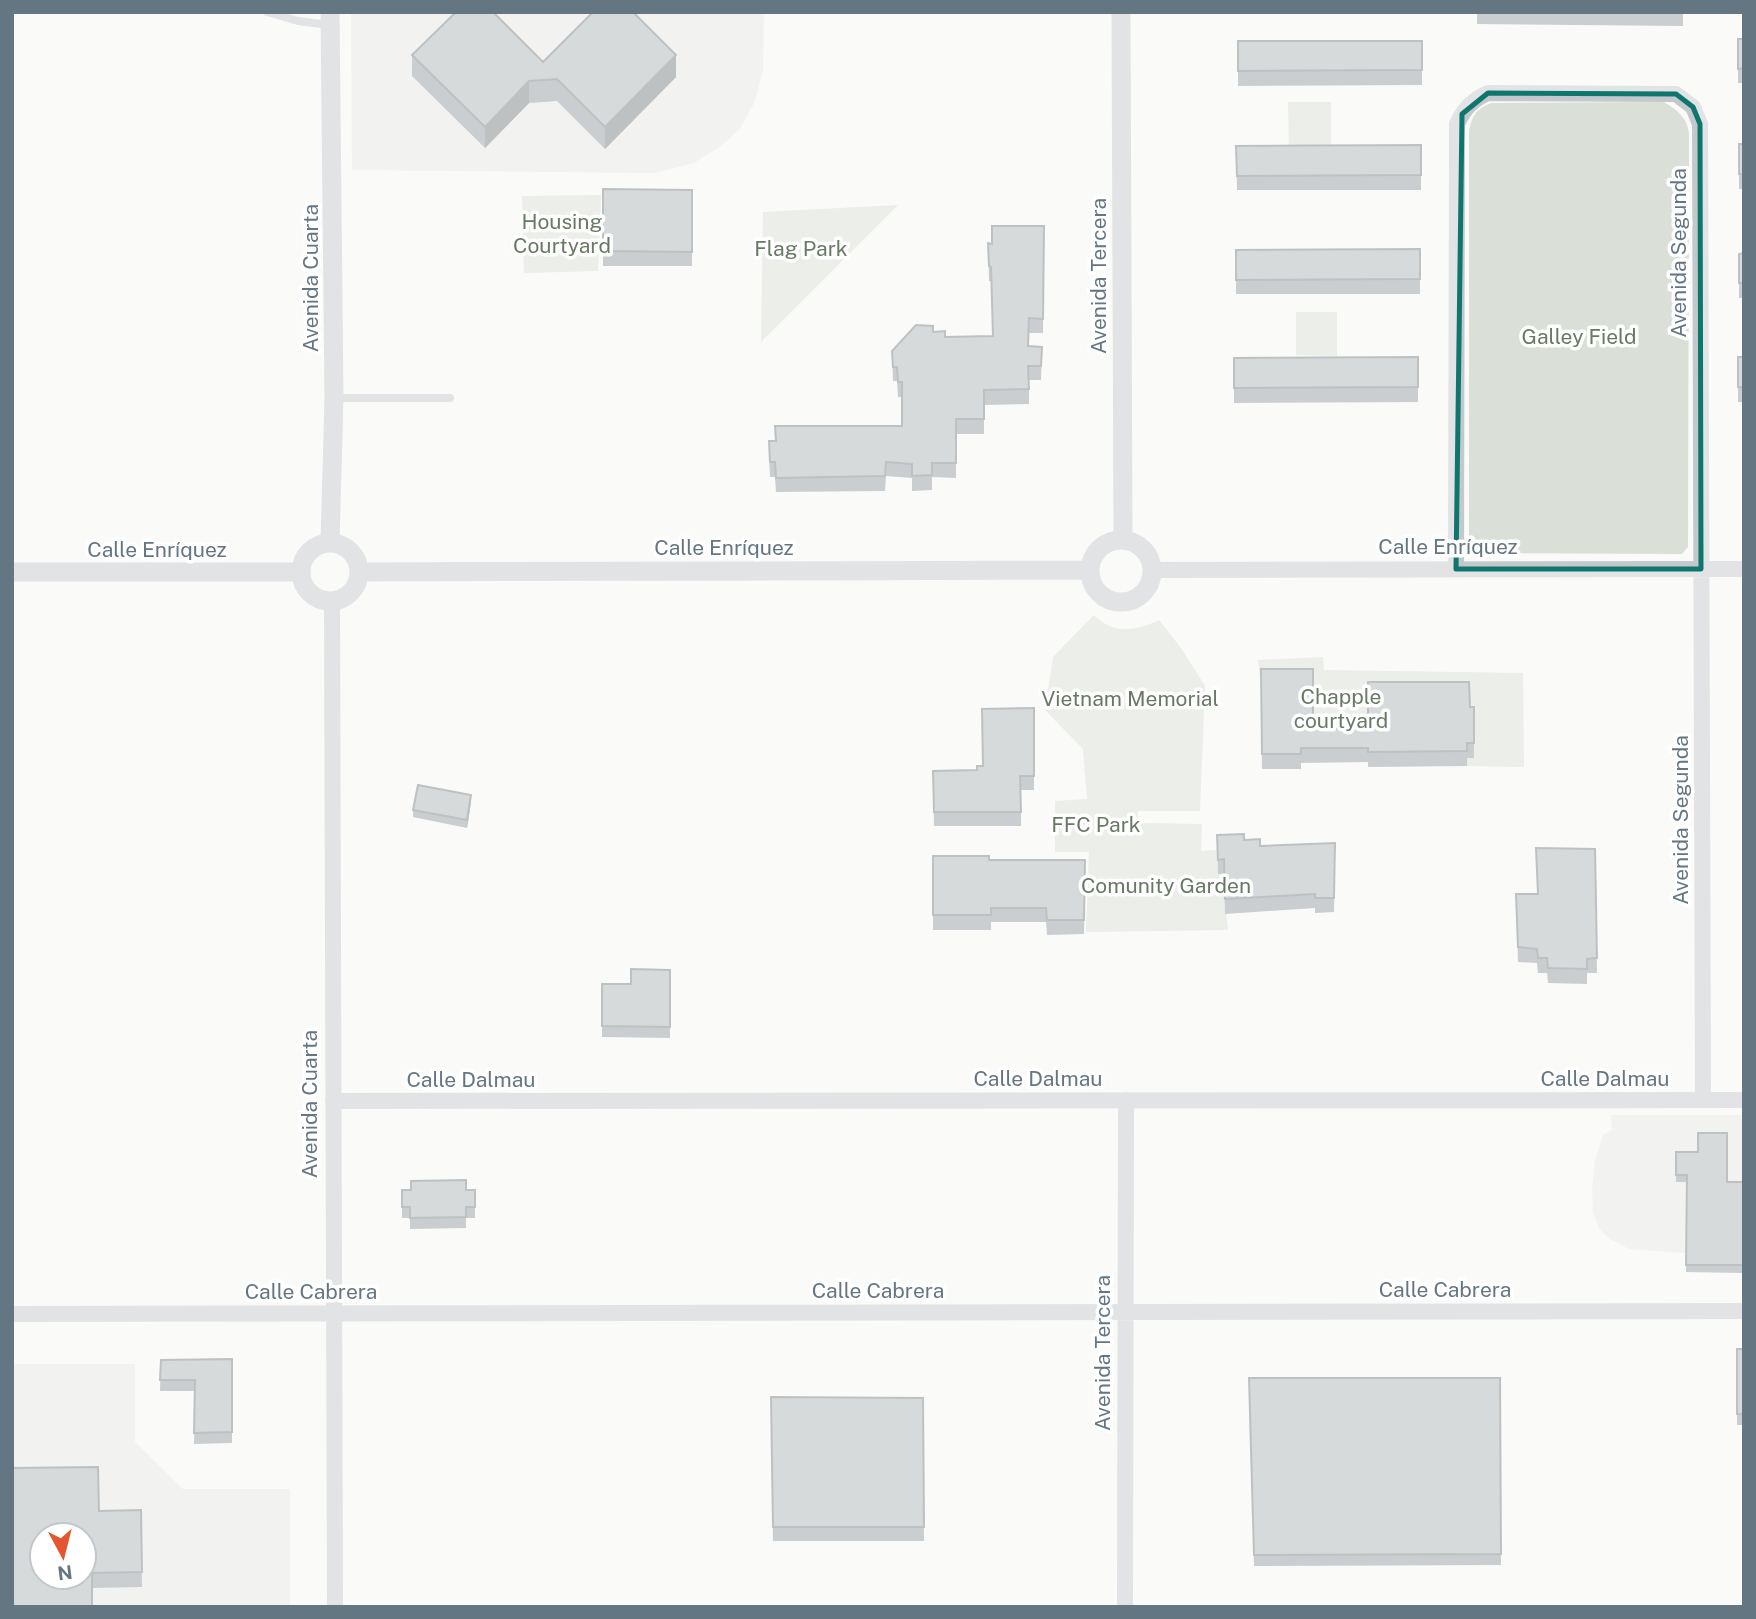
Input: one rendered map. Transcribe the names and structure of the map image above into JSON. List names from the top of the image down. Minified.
{"streets":{"street":["Avenida Segunda","Avenida Tercera","Avenida Cuarta","Calle Enríquez","Calle Dalmau","Calle Cabrera"]},"crossings":[["Avenida Segunda","Calle Enríquez"],["Avenida Segunda","Calle Dalmau"],["Avenida Tercera","Calle Enríquez"],["Avenida Tercera","Calle Dalmau"],["Avenida Tercera","Calle Cabrera"],["Avenida Cuarta","Calle Enríquez"],["Avenida Cuarta","Calle Dalmau"],["Avenida Cuarta","Calle Cabrera"]],"parks":["Housing Courtyard","Flag Park","Galley Field","Chapple courtyard","Vietnam Memorial","FFC Park","Comunity Garden"],"north":"bottom"}
